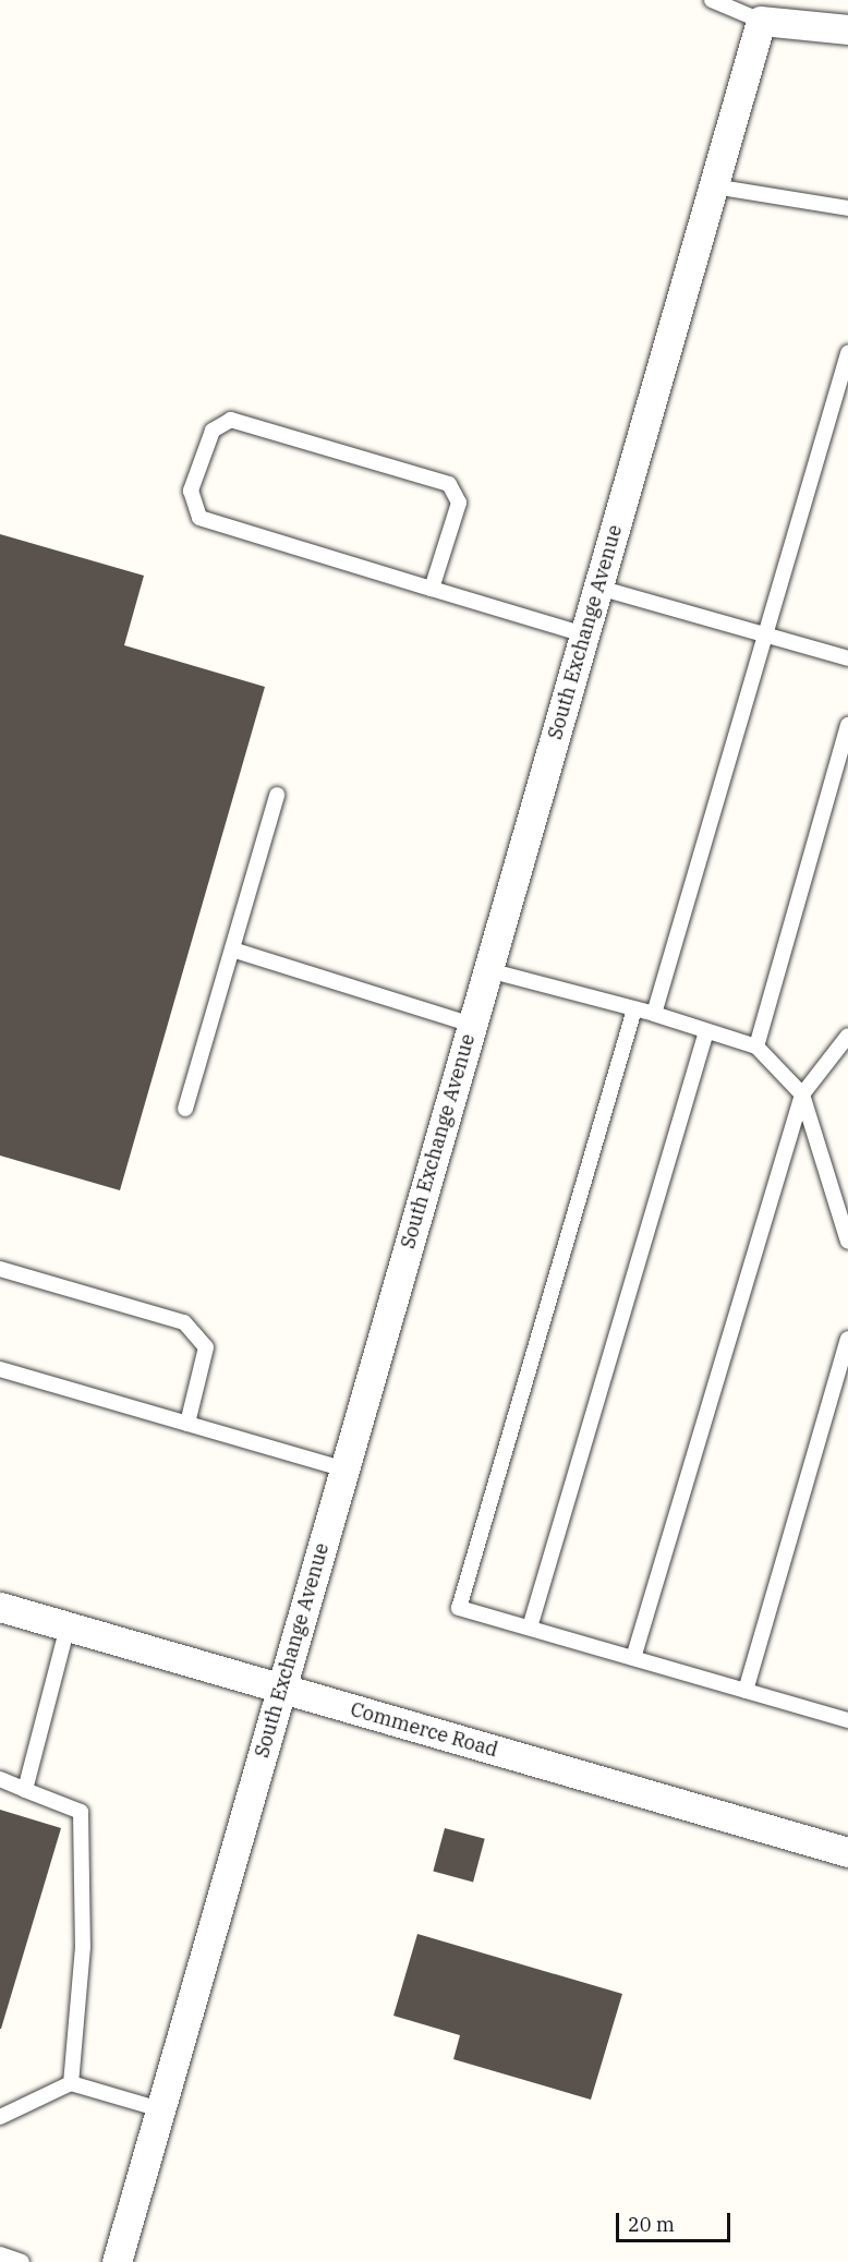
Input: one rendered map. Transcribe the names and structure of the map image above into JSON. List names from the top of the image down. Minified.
{"streets":{"street":["South Exchange Avenue","Commerce Road"]},"crossings":[["South Exchange Avenue","Commerce Road"]],"scale_bar":"20 m"}
